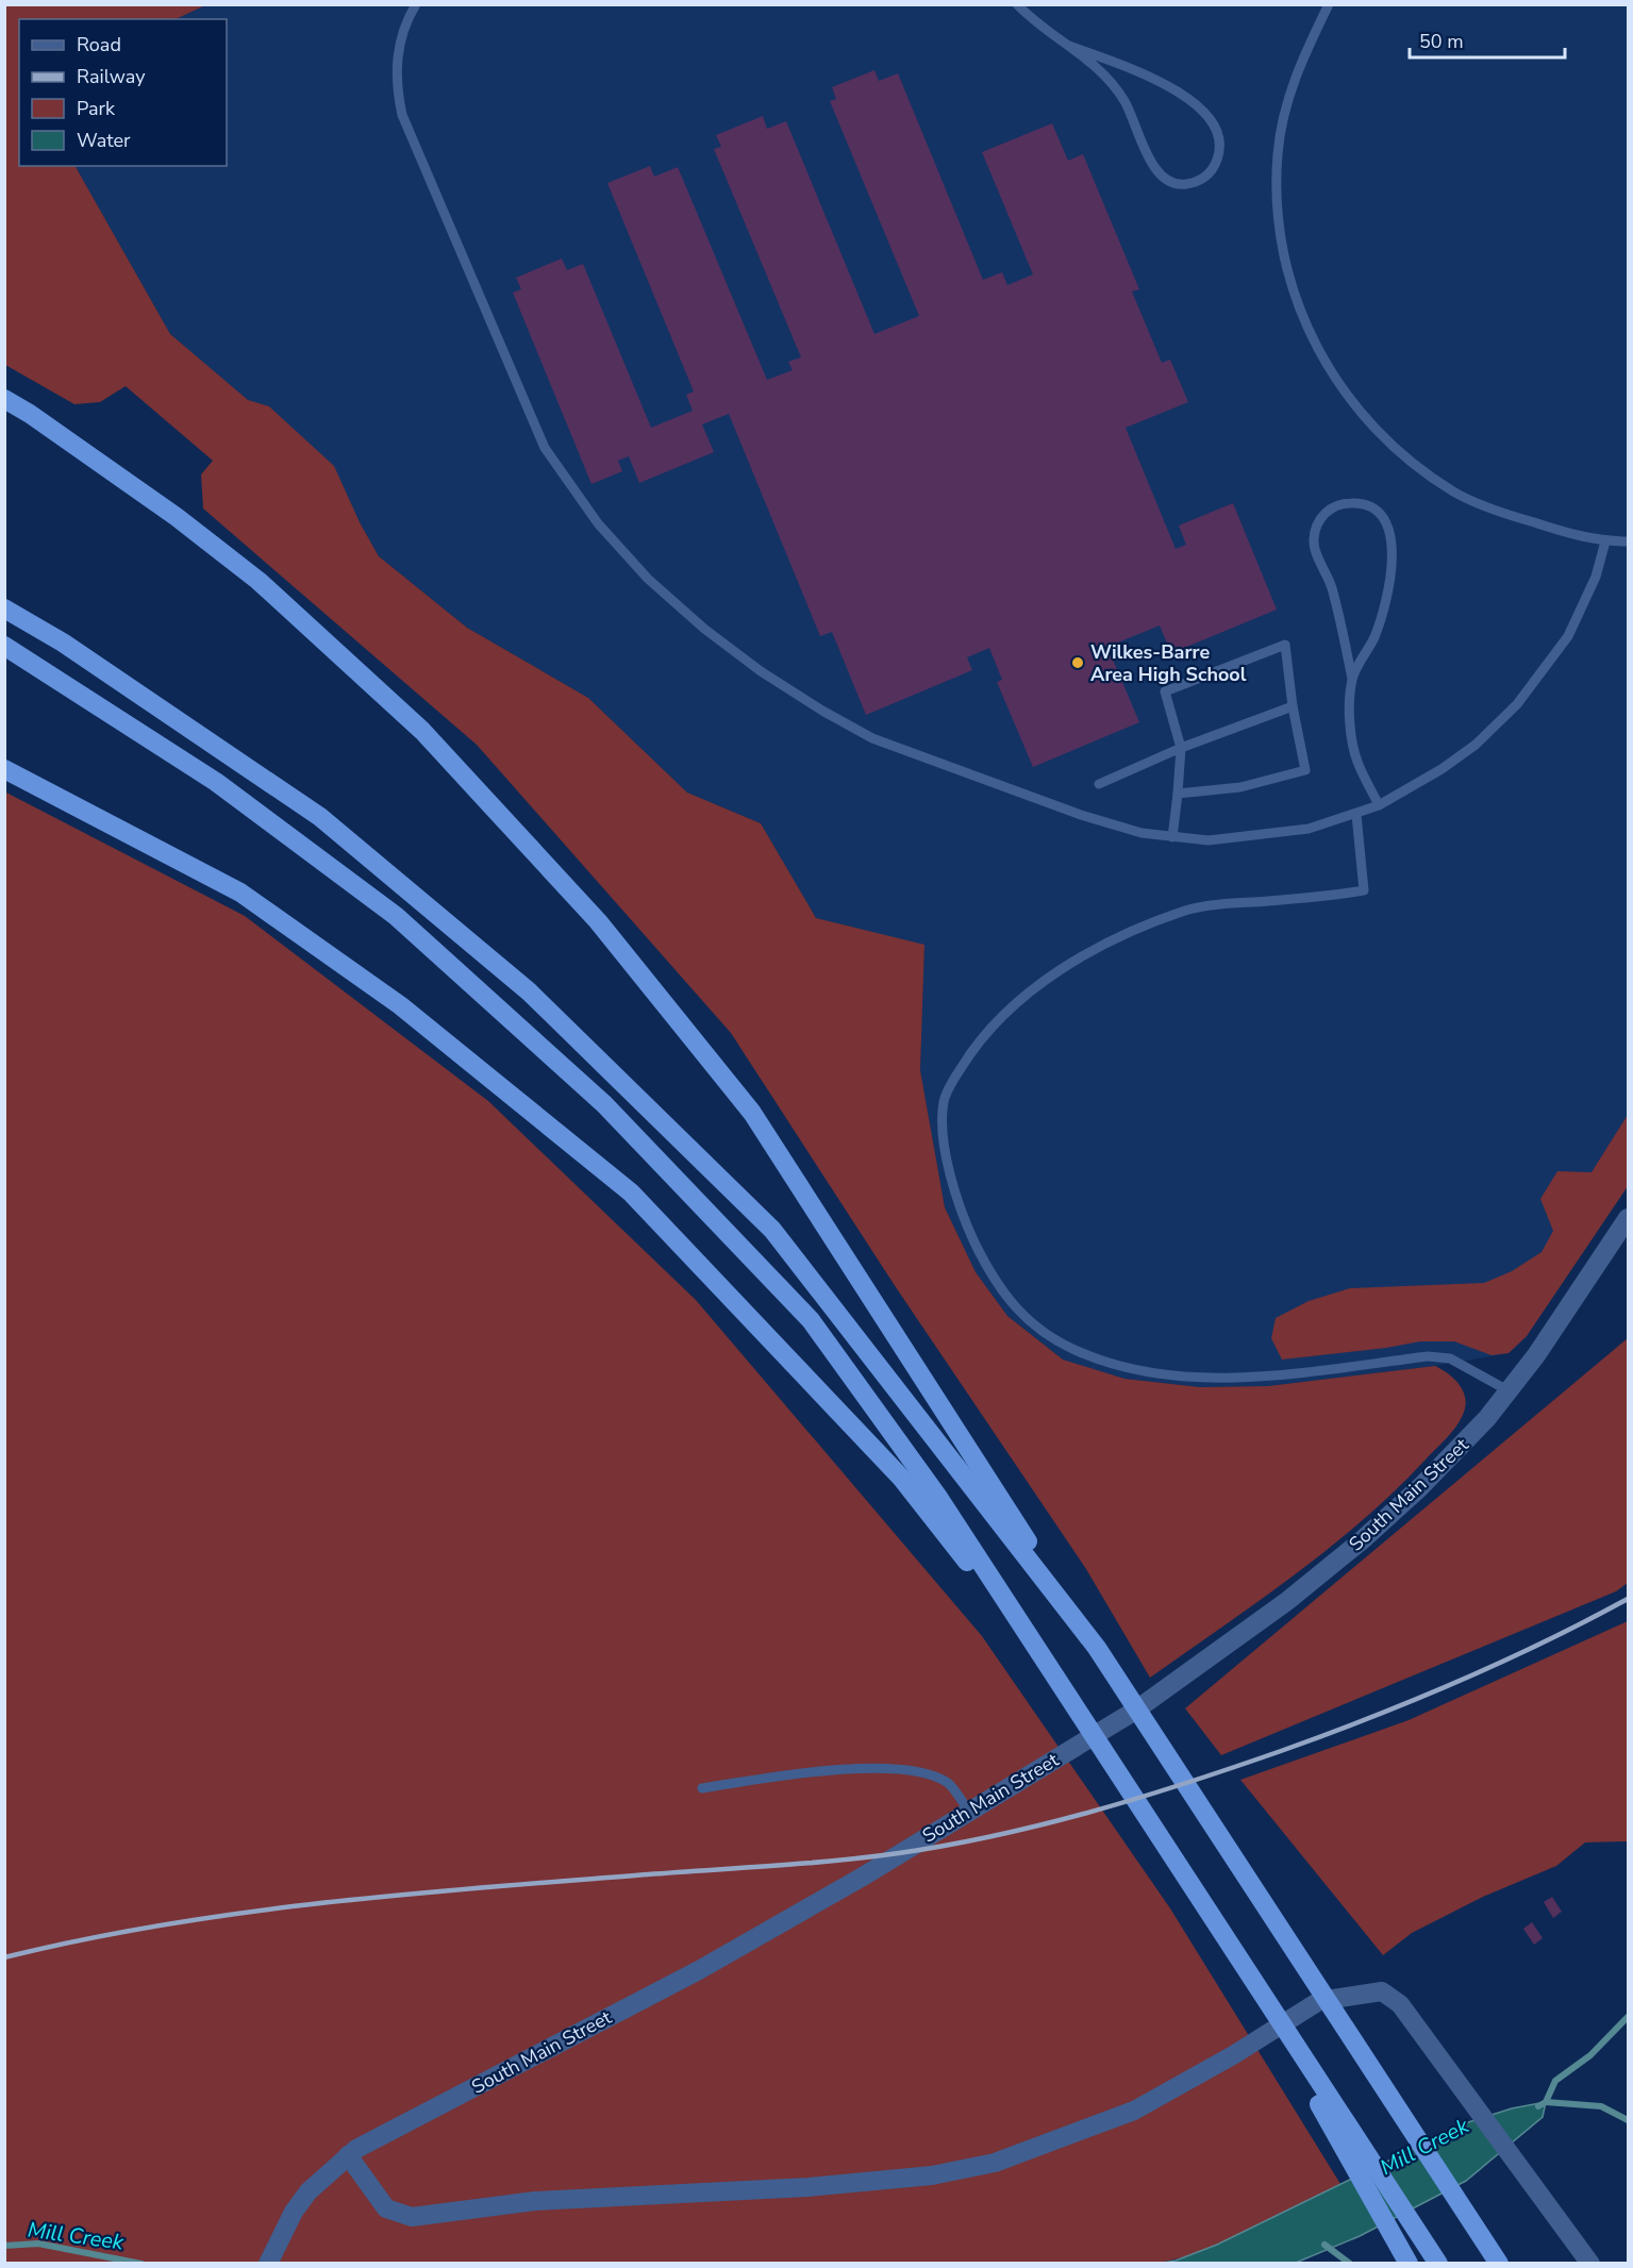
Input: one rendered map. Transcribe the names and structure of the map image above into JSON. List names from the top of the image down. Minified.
{"streets":{"main road":["South Main Street"]},"water":["Mill Creek"],"places":["Wilkes-Barre Area High School"],"legend":["Road","Railway","Park","Water"],"scale_bar":"50 m"}
